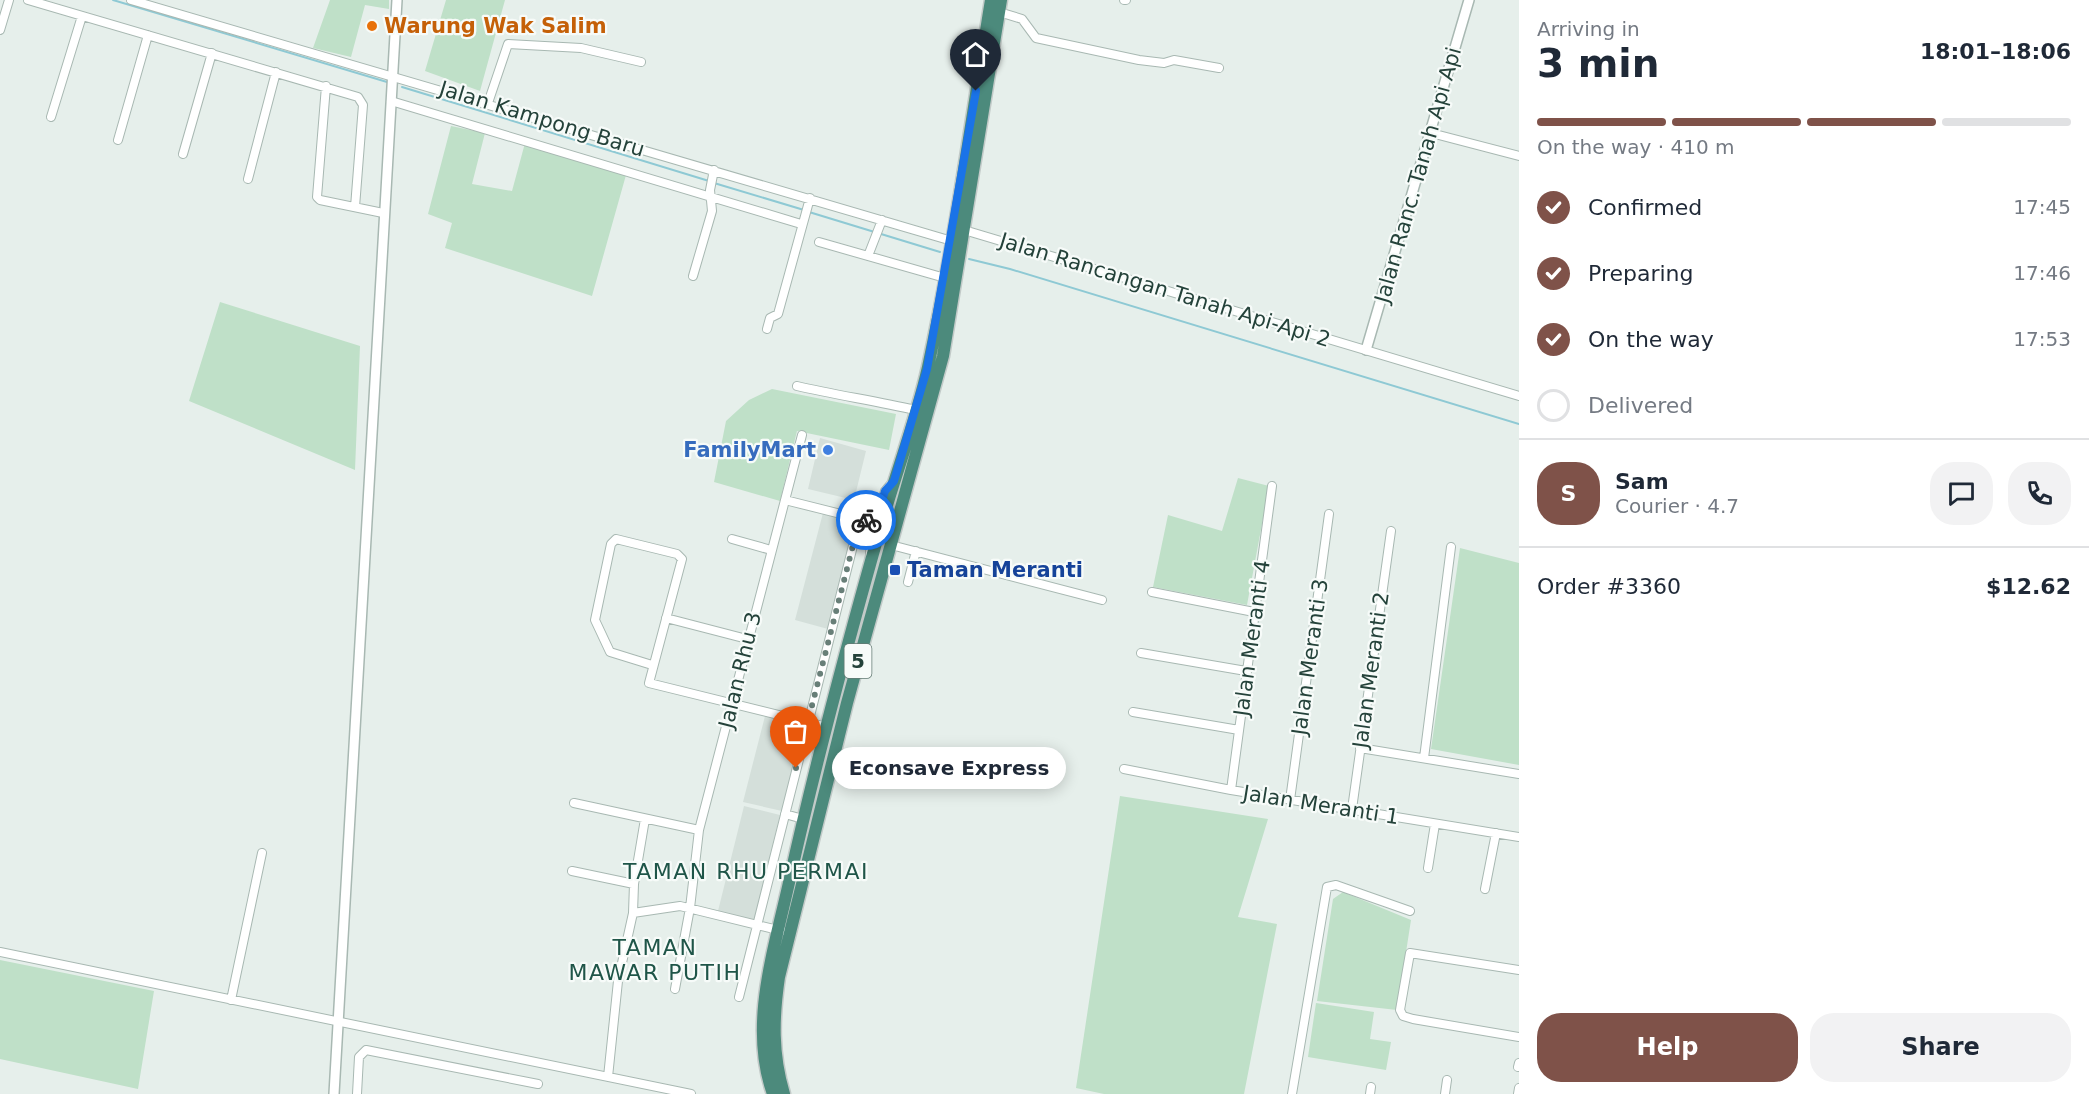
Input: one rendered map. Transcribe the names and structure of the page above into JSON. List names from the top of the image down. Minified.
{"streets":{"highway":["5"],"street":["Jalan Kampong Baru","Jalan Ranc. Tanah Api Api","Jalan Rancangan Tanah Api-Api 2","Jalan Meranti 4","Jalan Meranti 3","Jalan Rhu 3","Jalan Meranti 2","Jalan Meranti 1"]},"crossings":[["Jalan Kampong Baru","5"],["Jalan Ranc. Tanah Api Api","Jalan Rancangan Tanah Api-Api 2"],["Jalan Rancangan Tanah Api-Api 2","5"],["Jalan Meranti 4","Jalan Meranti 1"],["Jalan Meranti 3","Jalan Meranti 1"],["Jalan Meranti 2","Jalan Meranti 1"]],"districts":["TAMAN RHU PERMAI","TAMAN MAWAR PUTIH"],"places":{"other":["Warung Wak Salim","FamilyMart","Econsave Express"],"transit":["Taman Meranti"]},"page":{"heading":["3 min","Arriving in","18:01–18:06"],"panel":["Sam","Courier · 4.7","Order #3360","$12.62"],"bar":"On the way · 410 m","list":[["Confirmed","17:45"],["Preparing","17:46"],["On the way","17:53"],"Delivered"],"round":"S","bubble":"Econsave Express","buttons":["Help","Share"]}}
